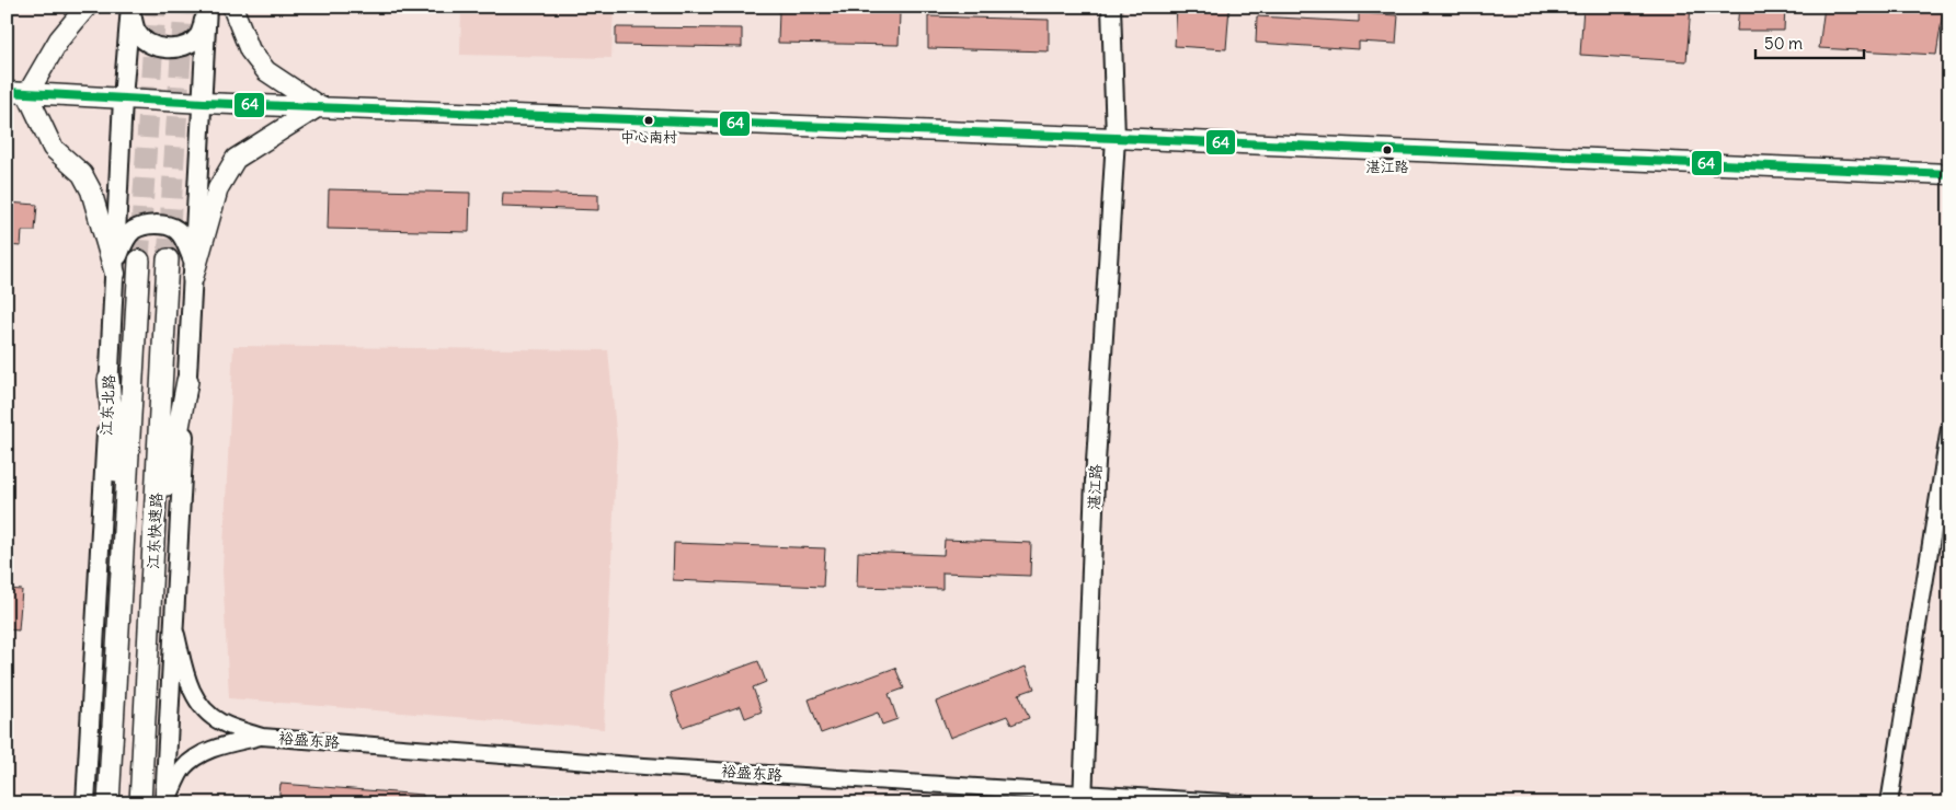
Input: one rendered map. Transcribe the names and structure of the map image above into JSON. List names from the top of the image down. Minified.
{"streets":{"highway":["江东快速路"],"main road":["江东北路","湛江路"],"street":["裕盛东路"]},"crossings":[["湛江路","裕盛东路"]],"places":["中心南村","湛江路"],"lines":["transit line 64"],"scale_bar":"50 m"}
